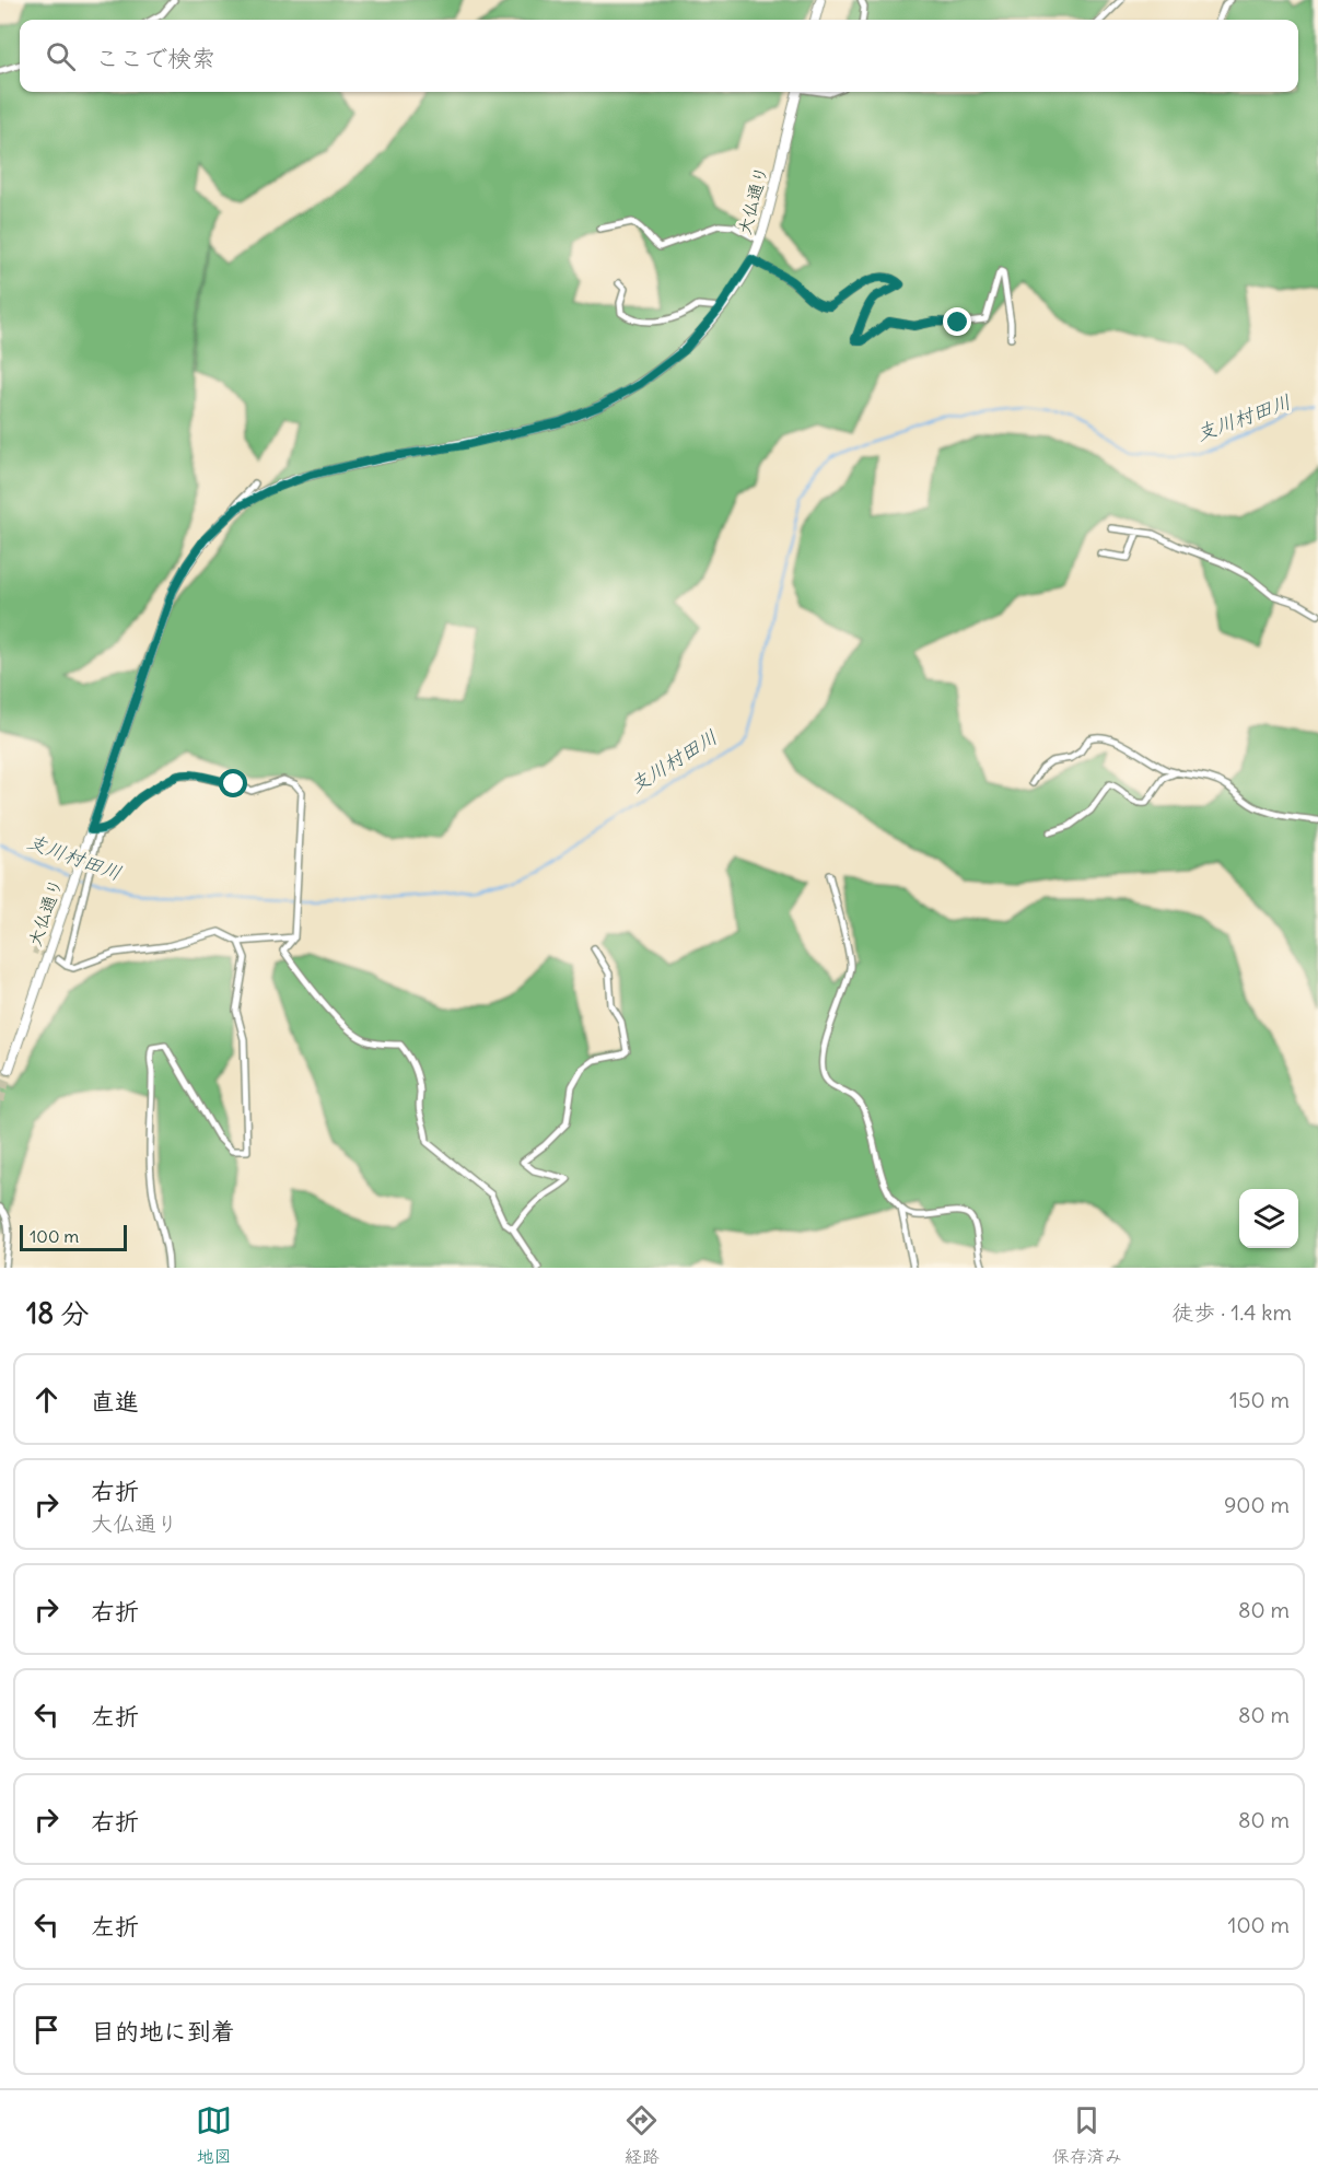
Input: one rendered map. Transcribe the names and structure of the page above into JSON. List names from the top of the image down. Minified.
{"streets":{"street":["大仏通り"]},"water":["支川村田川"],"scale_bar":"100 m","page":{"search":"ここで検索","scale":"100 m","heading":["18 分","徒歩 · 1.4 km"],"list":[["直進","150 m"],["右折","大仏通り","900 m"],["右折","80 m"],["左折","80 m"],["右折","80 m"],["左折","100 m"],"目的地に到着"],"nav":["地図","経路","保存済み"]}}
